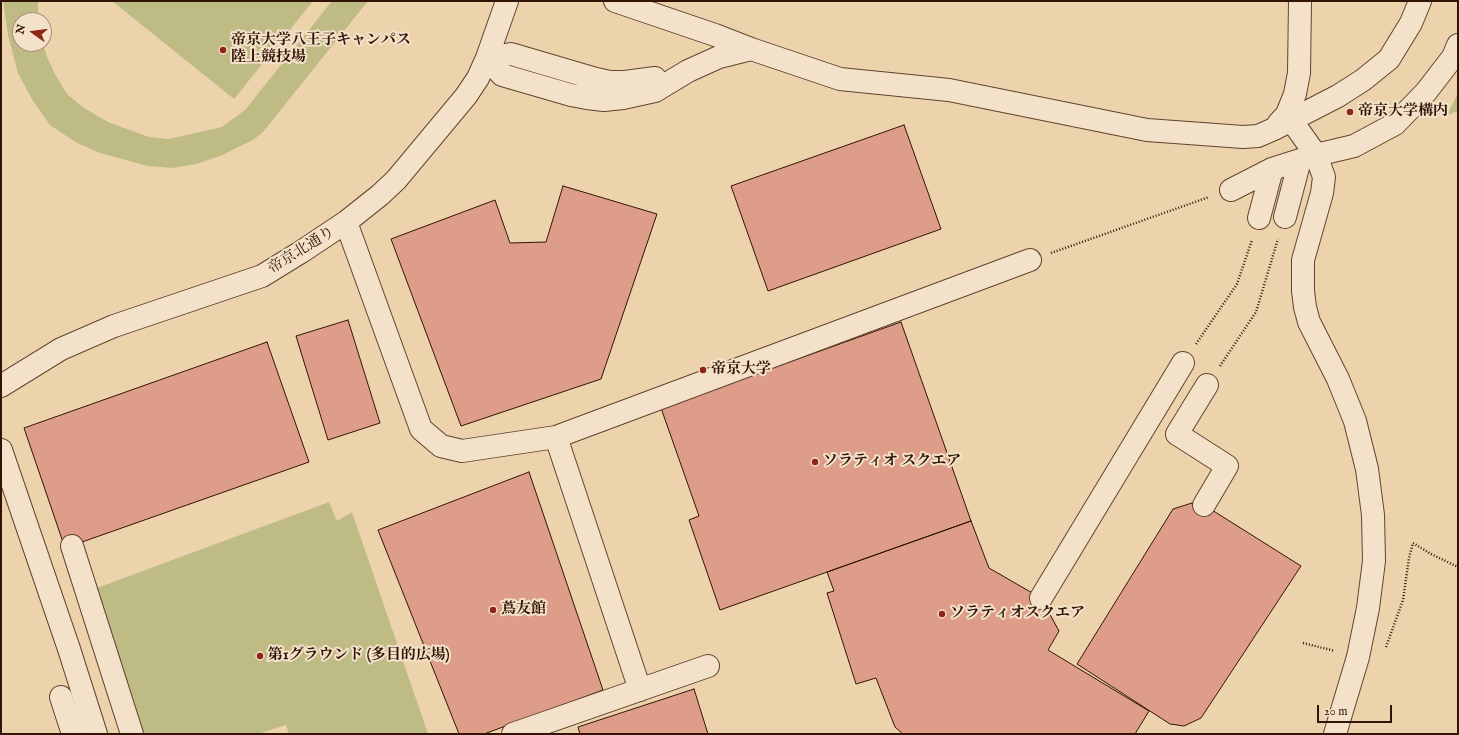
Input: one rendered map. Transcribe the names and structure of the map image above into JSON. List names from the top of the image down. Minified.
{"streets":{"street":["帝京北通り"]},"places":["帝京大学八王子キャンパス 陸上競技場","帝京大学構内","帝京大学","ソラティオ スクエア","蔦友館","ソラティオスクエア","第1グラウンド (多目的広場)"],"scale_bar":"20 m","north":"left"}
